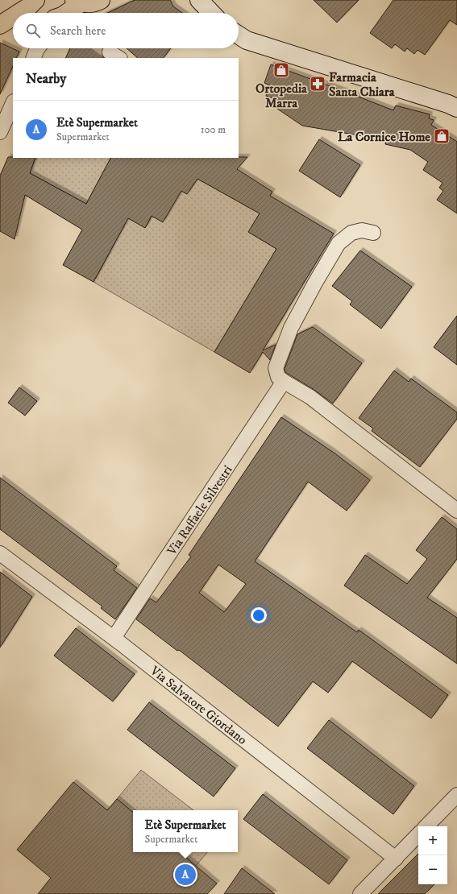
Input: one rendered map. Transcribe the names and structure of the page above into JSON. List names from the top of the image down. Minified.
{"streets":{"street":["Via Raffaele Silvestri","Via Salvatore Giordano"]},"crossings":[["Via Raffaele Silvestri","Via Salvatore Giordano"]],"places":{"shop":["Ortopedia Marra","La Cornice Home"],"pharmacy":["Farmacia Santa Chiara"]},"page":{"search":"Search here","heading":"Nearby","list":[{"mark":"A","name":"Etè Supermarket","note":"Supermarket","value":"100 m"}],"popup":["Etè Supermarket","Supermarket"],"map_buttons":["+","−"],"pins":"A"}}
